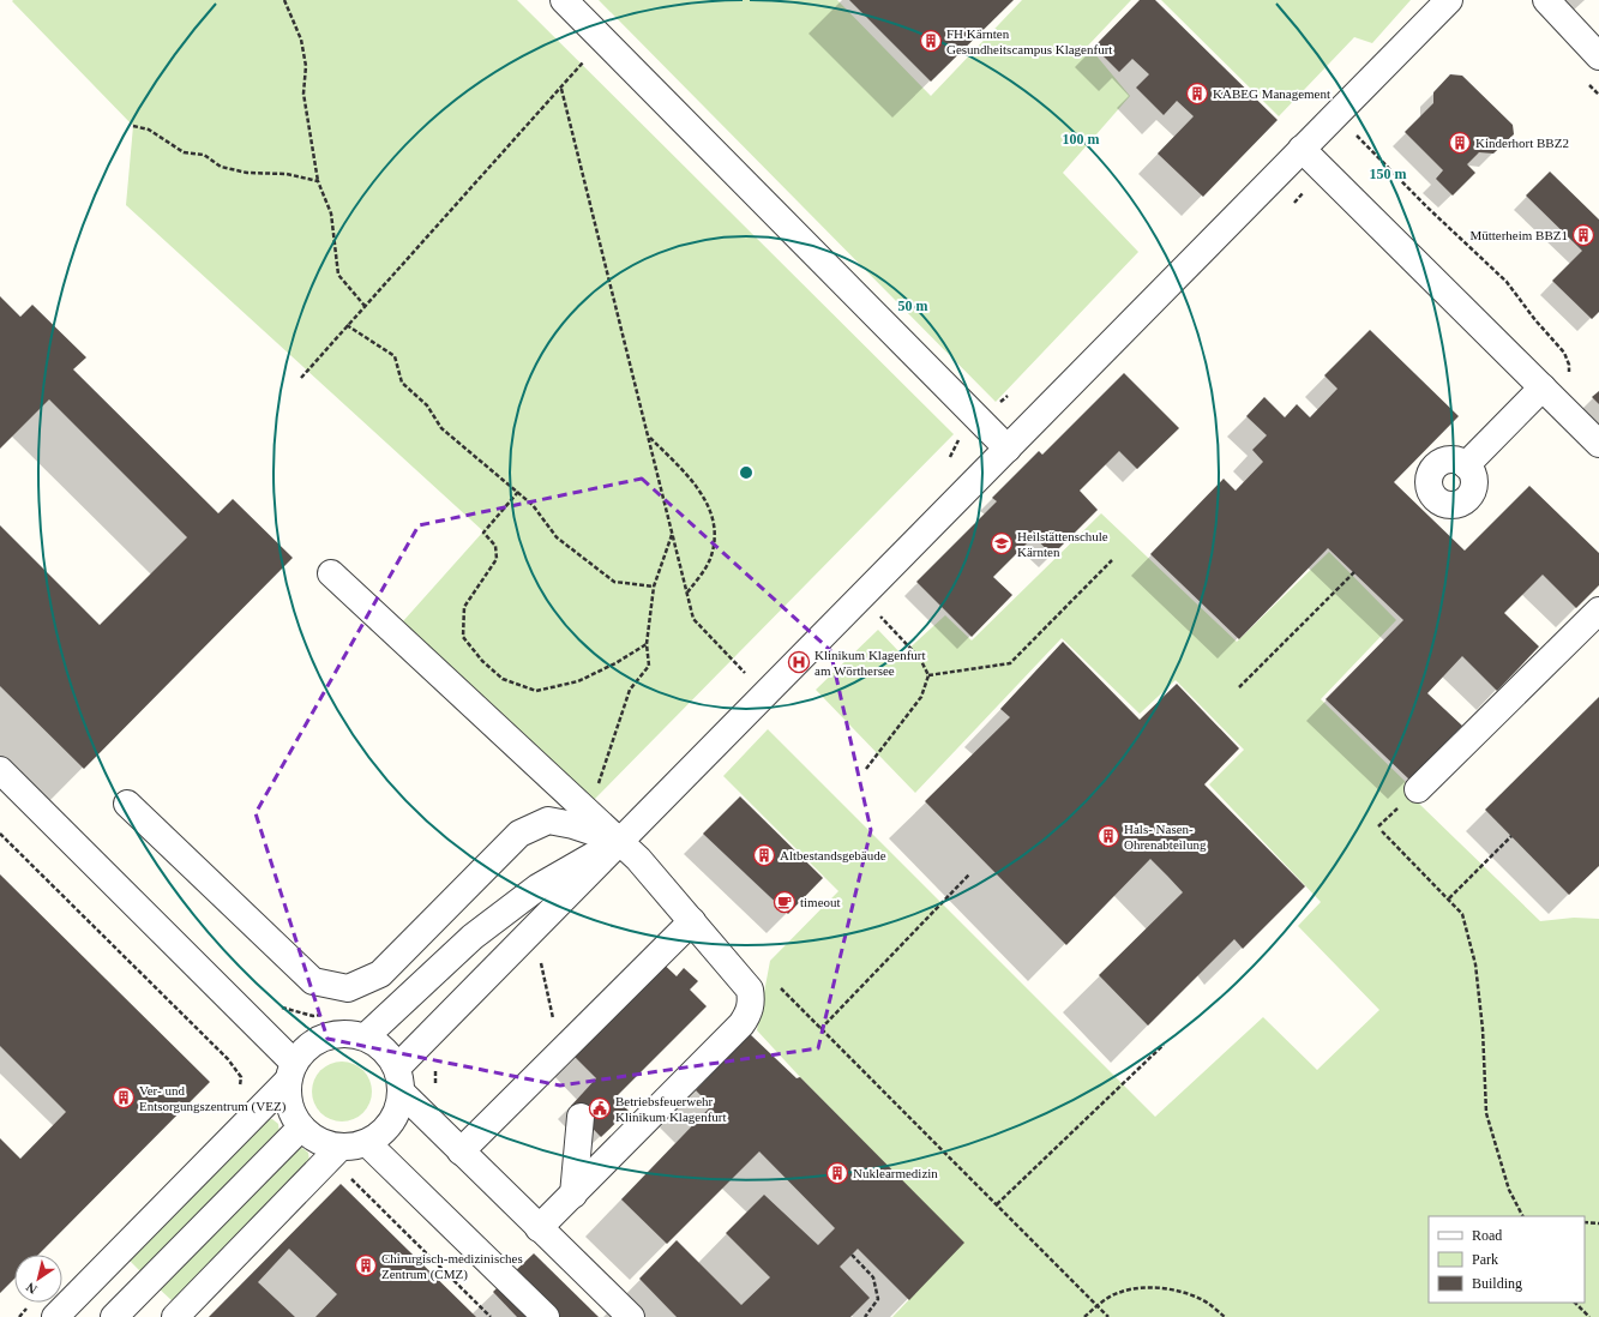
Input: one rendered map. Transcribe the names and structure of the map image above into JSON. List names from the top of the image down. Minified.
{"places":{"building":["FH Kärnten Gesundheitscampus Klagenfurt","KABEG Management","Kinderhort BBZ2","Mütterheim BBZ1","Hals- Nasen- Ohrenabteilung","Altbestandsgebäude","Ver- und Entsorgungszentrum (VEZ)","Nuklearmedizin","Chirurgisch-medizinisches Zentrum (CMZ)"],"school or university":["Heilstättenschule Kärnten"],"hospital":["Klinikum Klagenfurt am Wörthersee"],"cafe":["timeout"],"public building":["Betriebsfeuerwehr Klinikum Klagenfurt"]},"legend":["Road","Park","Building"],"north":"bottom left","rings":["100 m","150 m","50 m"]}
